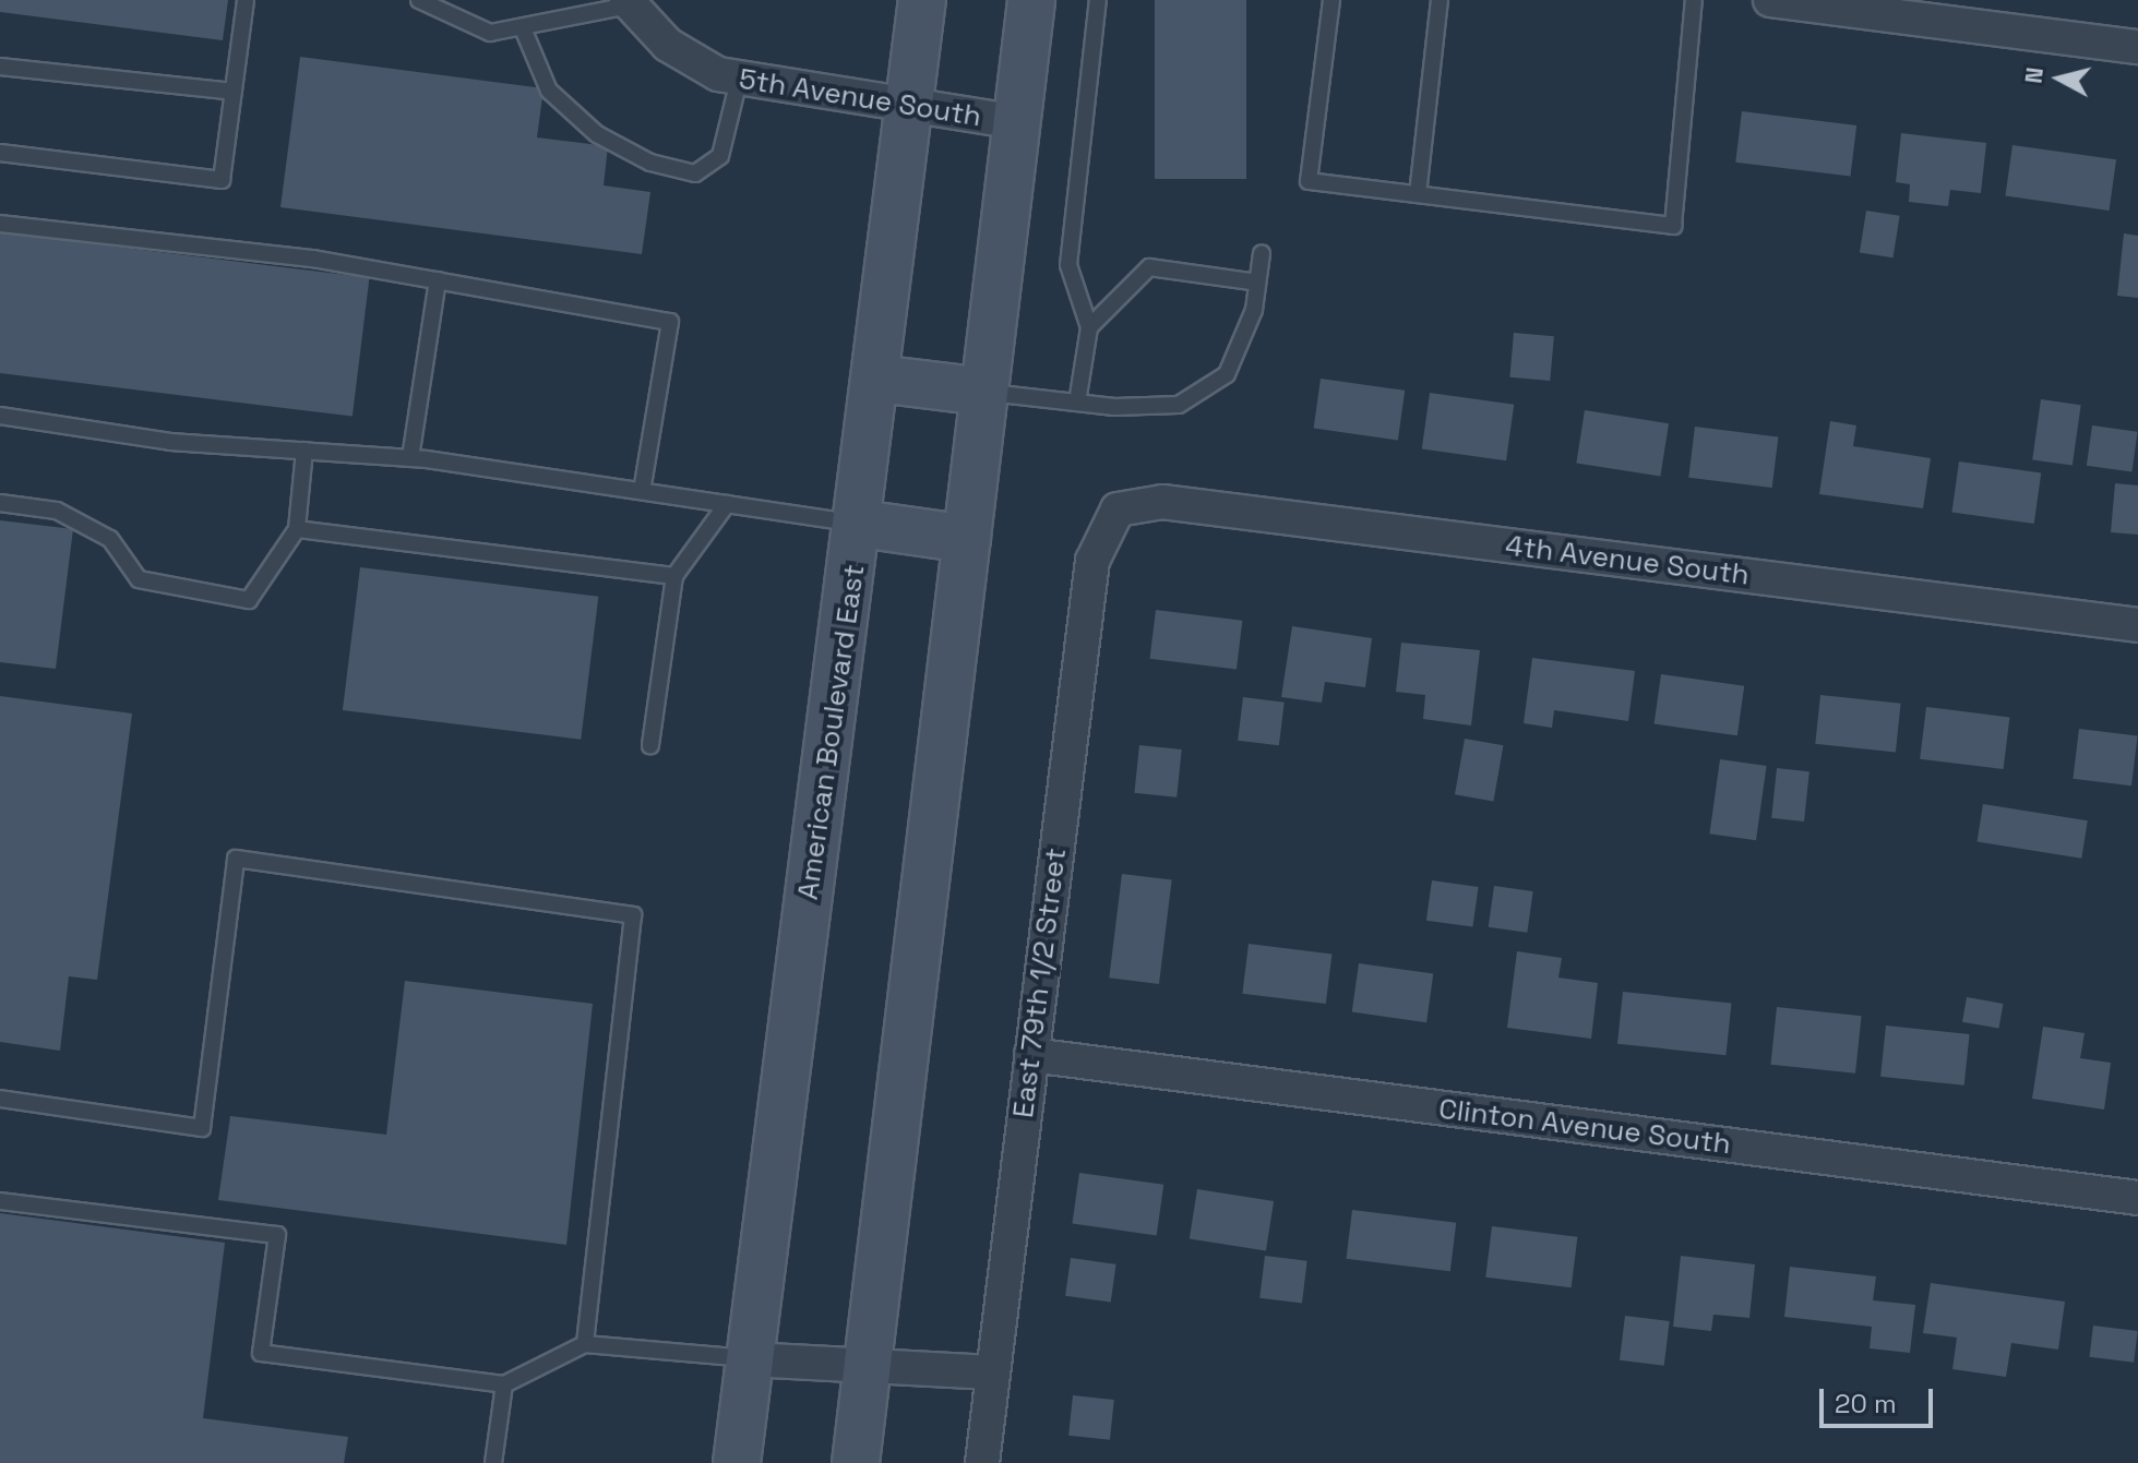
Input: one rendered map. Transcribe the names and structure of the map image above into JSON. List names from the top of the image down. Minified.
{"streets":{"main road":["American Boulevard East"],"street":["5th Avenue South","4th Avenue South","East 79th 1/2 Street","Clinton Avenue South"]},"crossings":[["5th Avenue South","American Boulevard East"],["4th Avenue South","East 79th 1/2 Street"],["East 79th 1/2 Street","Clinton Avenue South"]],"scale_bar":"20 m","north":"left"}
